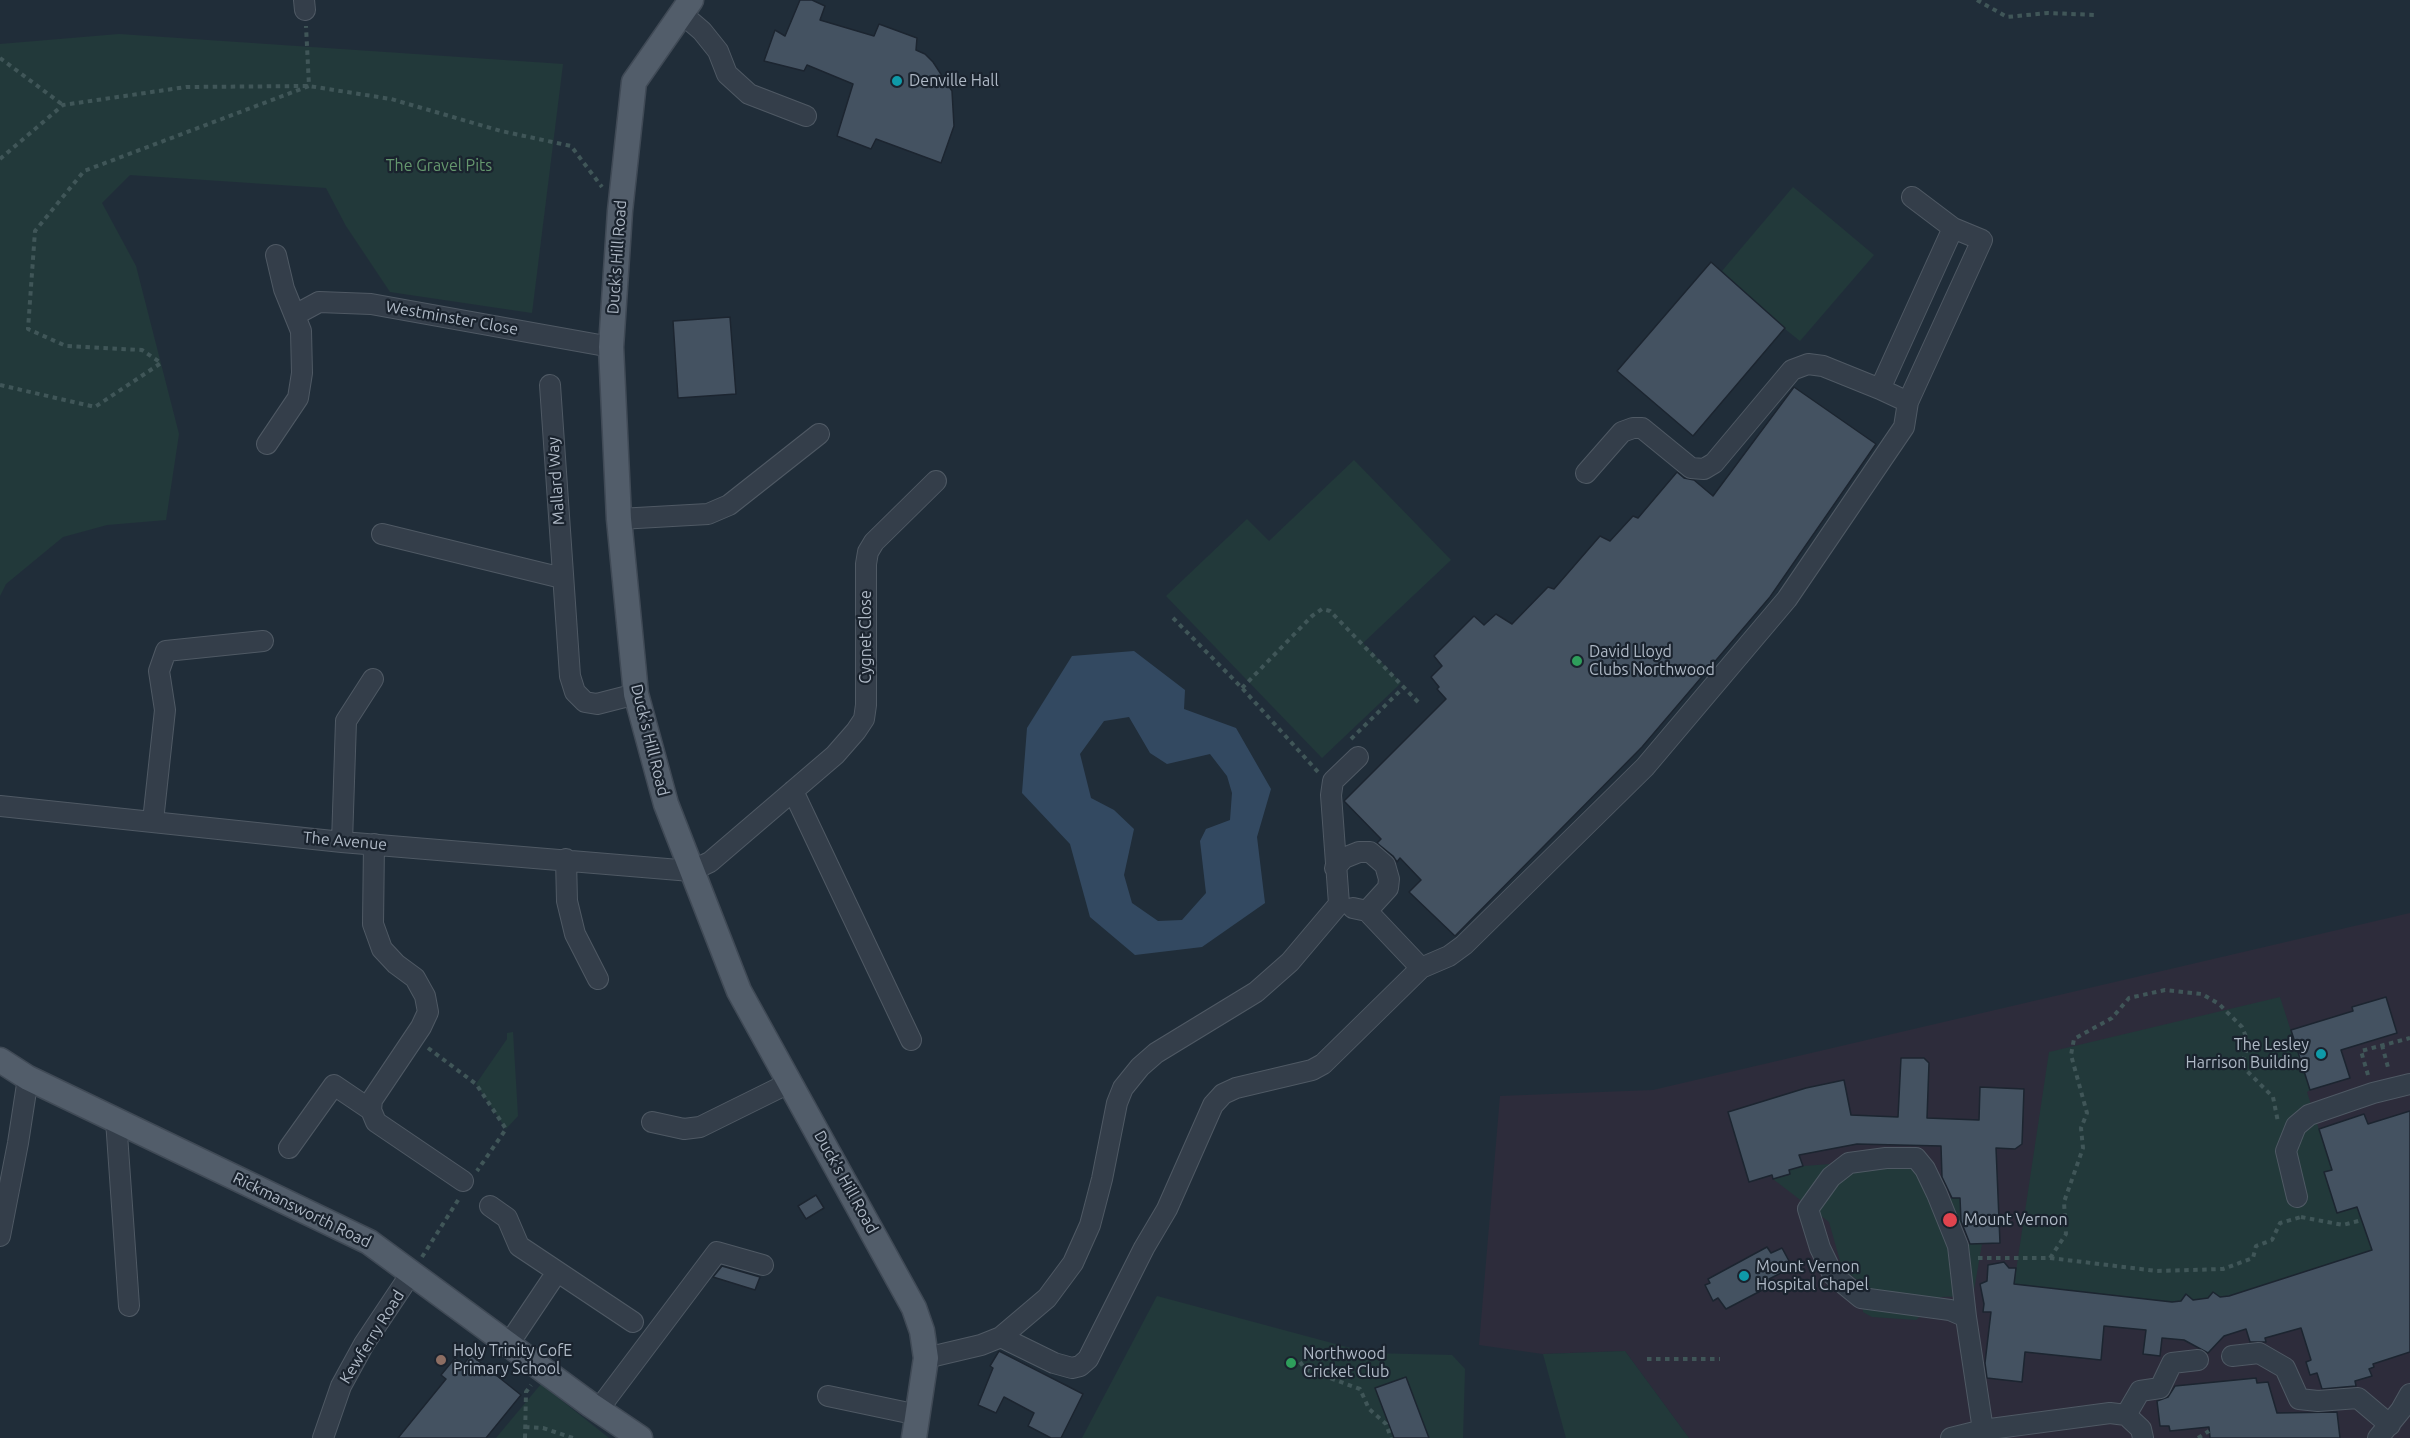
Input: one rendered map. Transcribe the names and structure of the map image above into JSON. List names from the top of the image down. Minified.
{"streets":{"main road":["Duck's Hill Road","Rickmansworth Road"],"street":["Westminster Close","Mallard Way","Cygnet Close","The Avenue","Kewferry Road"]},"crossings":[["Duck's Hill Road","Westminster Close"],["Duck's Hill Road","Mallard Way"],["Duck's Hill Road","Cygnet Close"],["Duck's Hill Road","The Avenue"],["Cygnet Close","The Avenue"],["Rickmansworth Road","Kewferry Road"]],"parks":["The Gravel Pits"],"places":["Denville Hall","David Lloyd Clubs Northwood","The Lesley Harrison Building","Mount Vernon","Mount Vernon Hospital Chapel","Holy Trinity CofE Primary School","Northwood Cricket Club"]}
